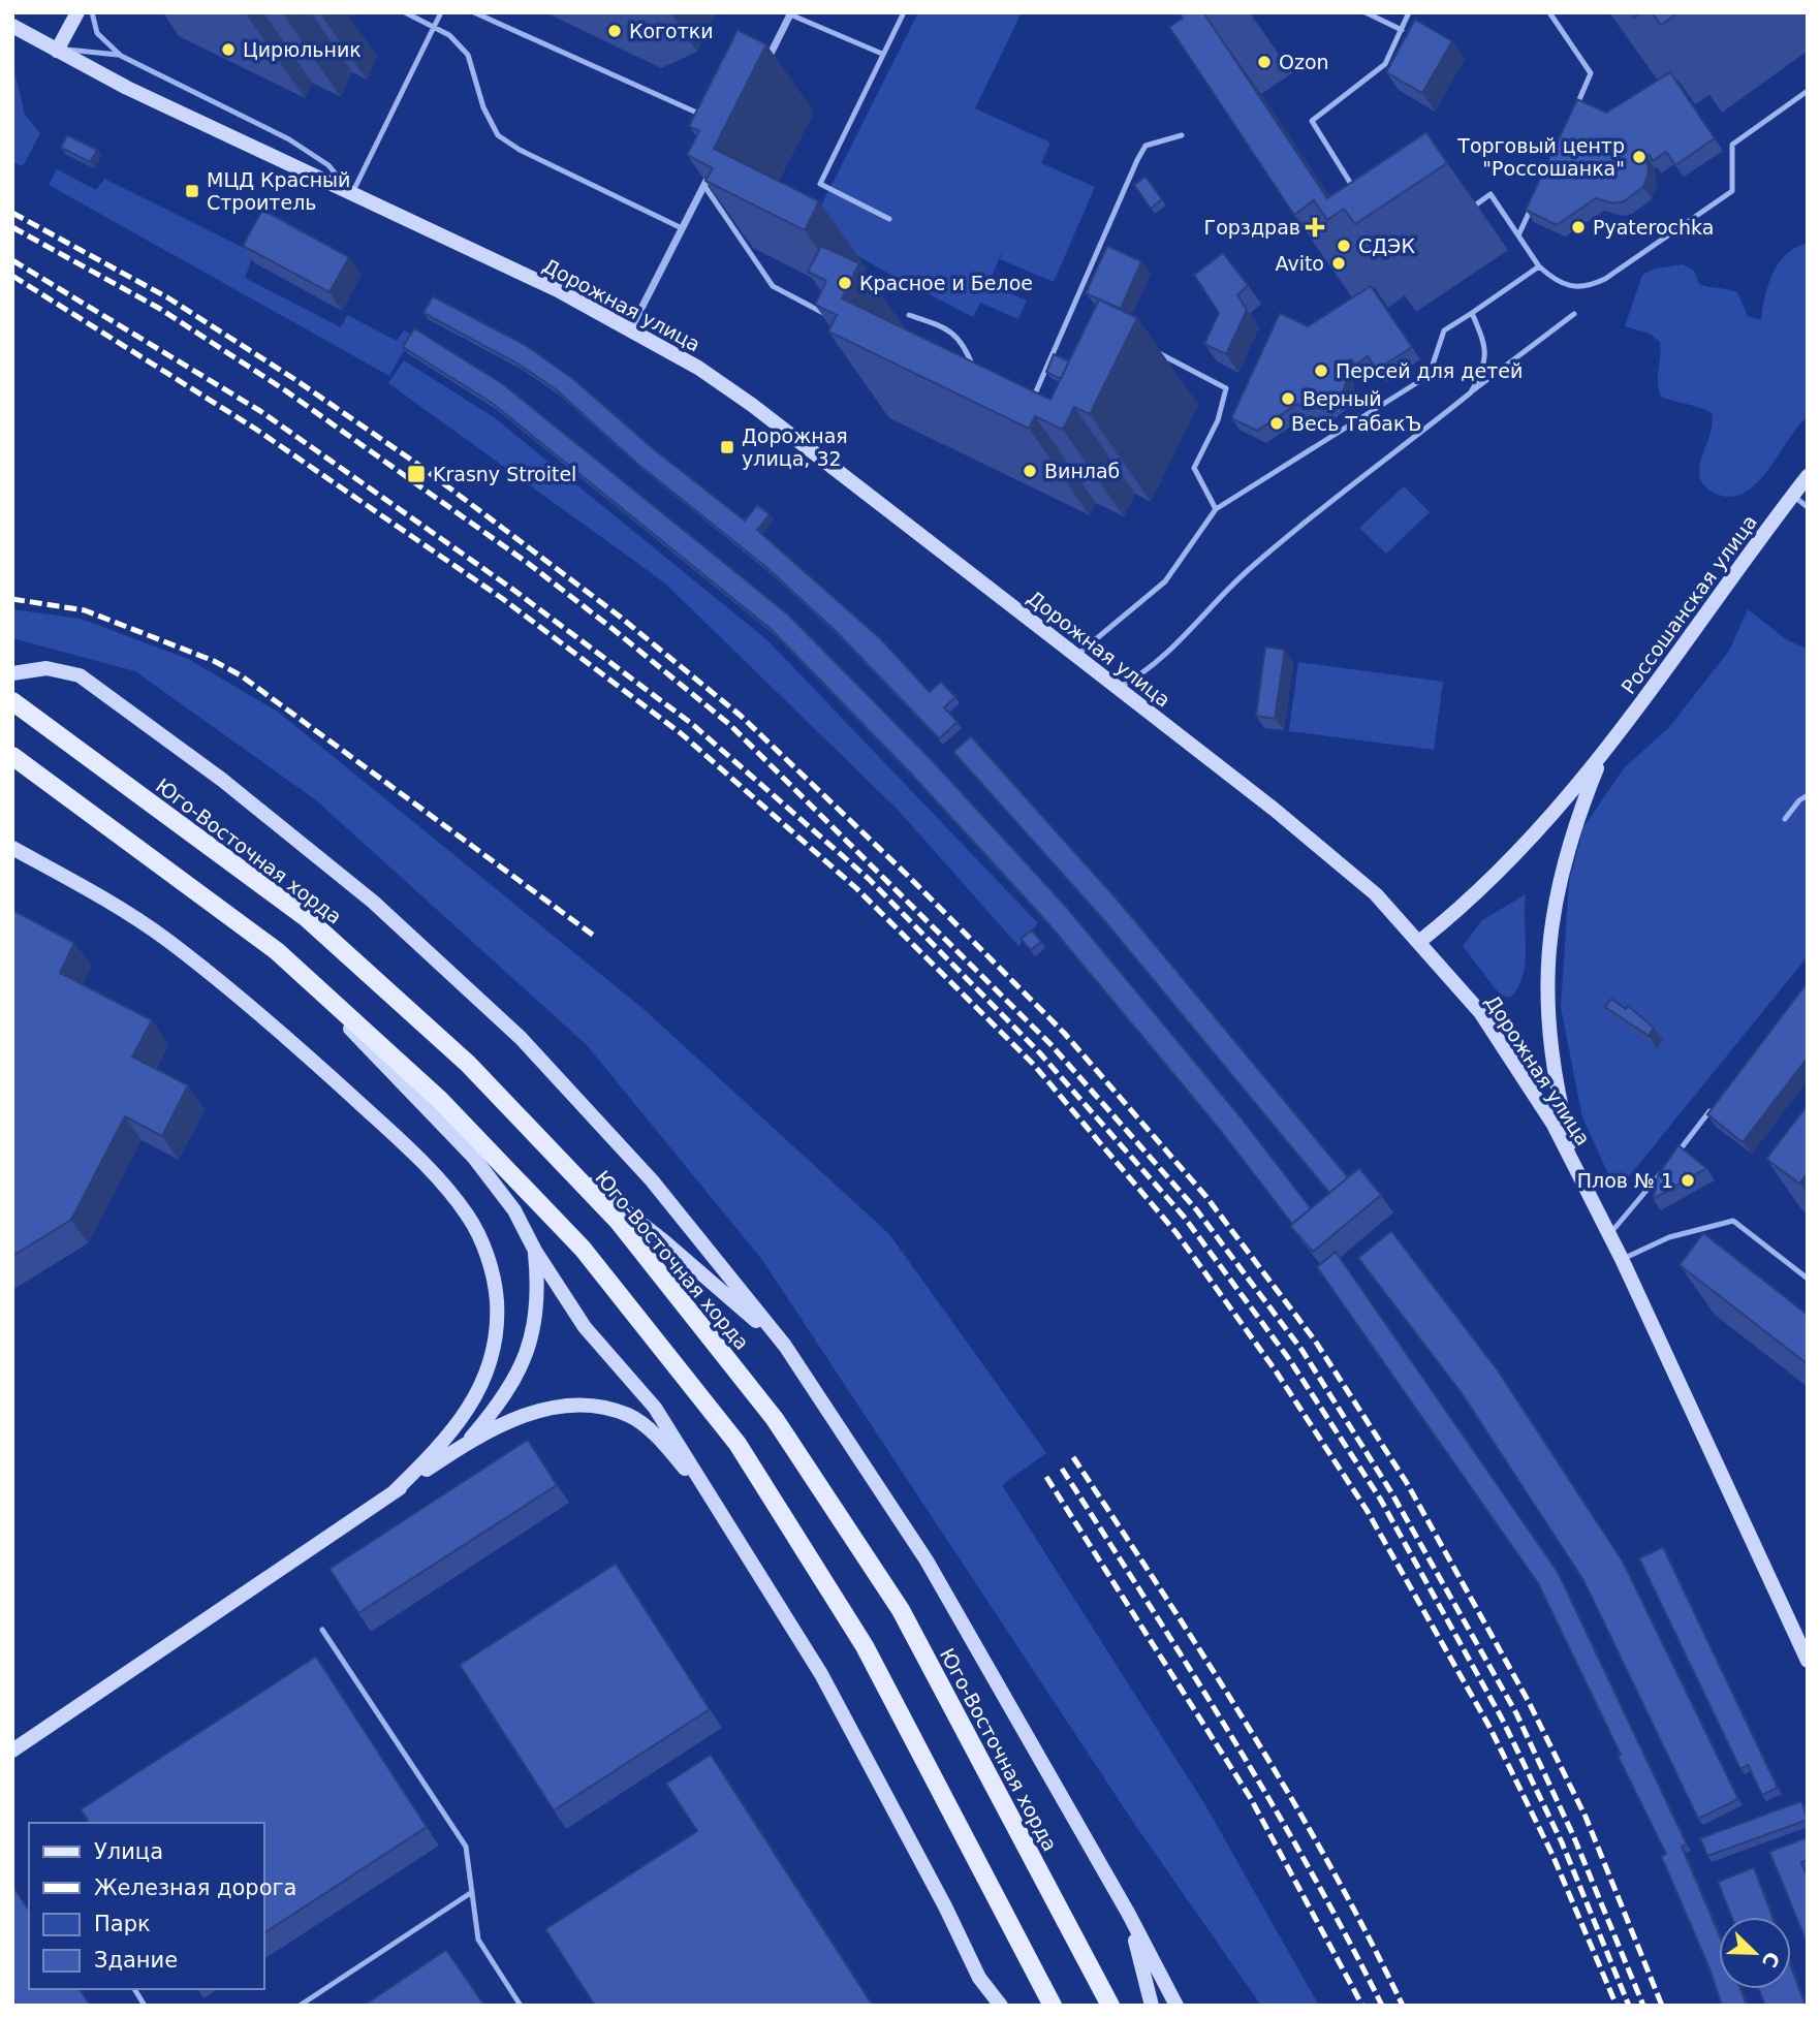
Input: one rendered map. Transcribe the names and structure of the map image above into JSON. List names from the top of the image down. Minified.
{"streets":{"main road":["Юго-Восточная хорда"],"street":["Дорожная улица","Россошанская улица"]},"crossings":[["Дорожная улица","Россошанская улица"]],"places":{"other":["Коготки","Цирюльник","Ozon","Торговый центр \"Россошанка\"","Pyaterochka","СДЭК","Avito","Красное и Белое","Персей для детей","Верный","Весь ТабакЪ","Винлаб","Плов № 1"],"transit":["МЦД Красный Строитель","Дорожная улица, 32","Krasny Stroitel"],"health":["Горздрав"]},"legend":["Улица","Железная дорога","Парк","Здание"],"north":"bottom right"}
